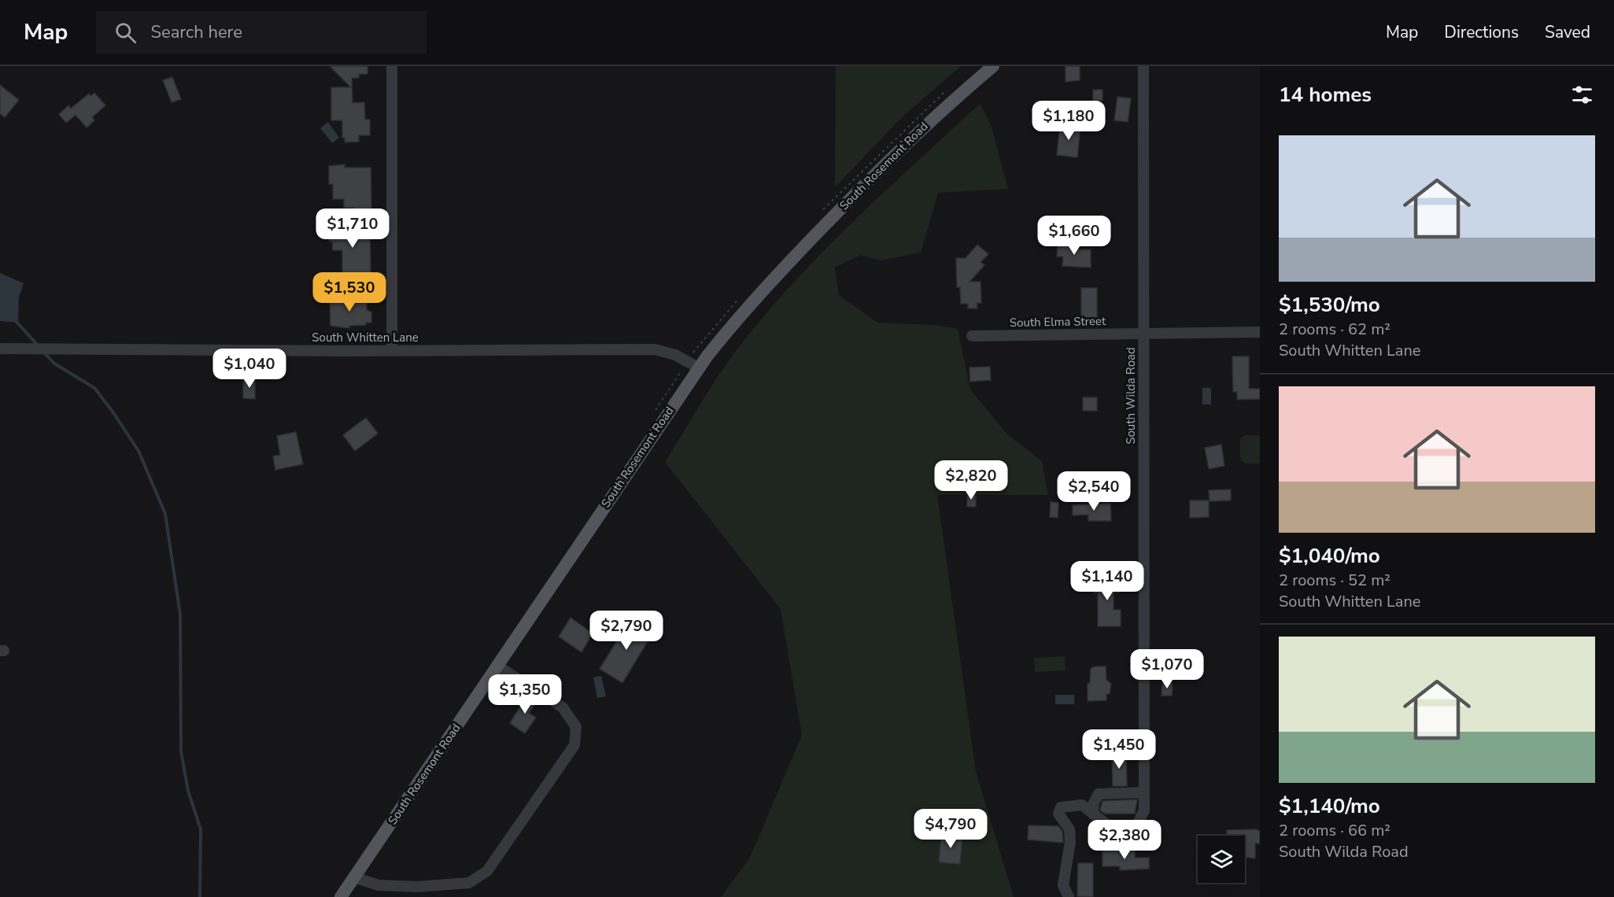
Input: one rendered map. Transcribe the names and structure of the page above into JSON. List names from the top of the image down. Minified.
{"streets":{"main road":["South Rosemont Road"],"street":["South Elma Street","South Whitten Lane","South Wilda Road"]},"crossings":[["South Rosemont Road","South Whitten Lane"],["South Elma Street","South Wilda Road"]],"page":{"header":"Map","search":"Search here","nav":["Map","Directions","Saved"],"heading":"14 homes","price":["$1,180","$1,710","$1,660","$1,530","$1,040","$2,820","$2,540","$1,140","$2,790","$1,070","$1,350","$1,450","$4,790","$2,380"],"list":[{"name":"$1,530/mo","note":"2 rooms · 62 m² · South Whitten Lane"},{"name":"$1,040/mo","note":"2 rooms · 52 m² · South Whitten Lane"},{"name":"$1,140/mo","note":"2 rooms · 66 m² · South Wilda Road"}]}}
